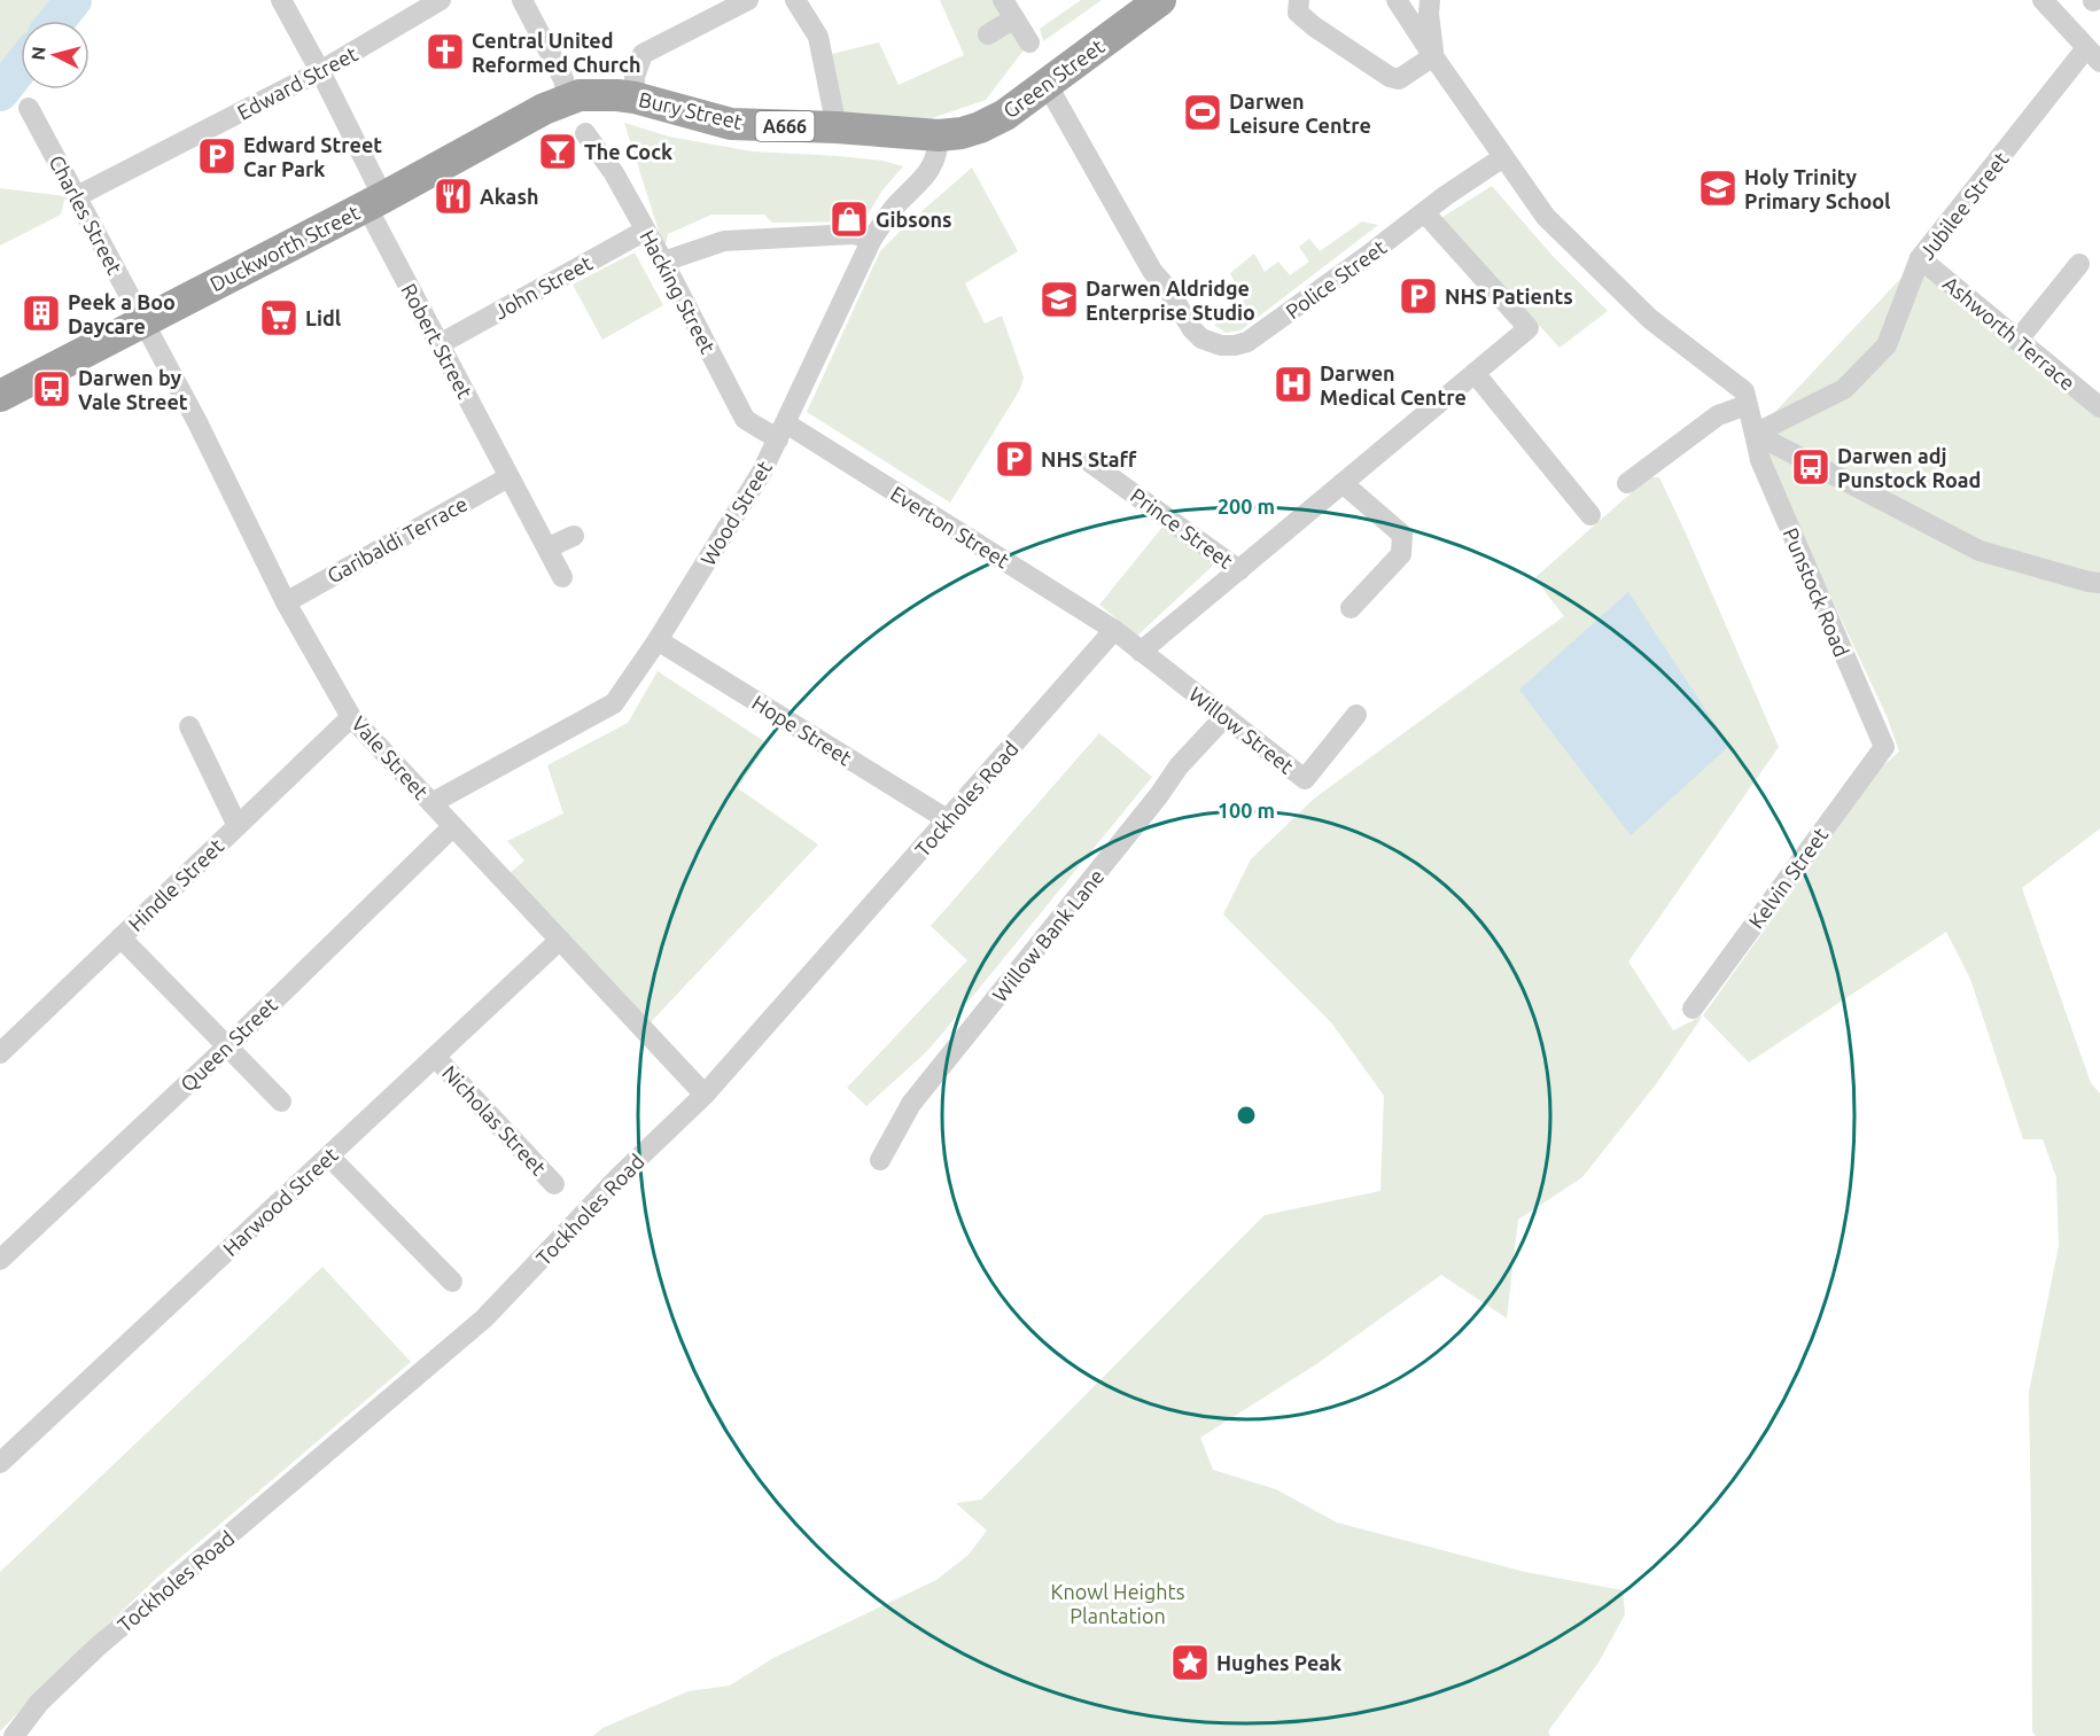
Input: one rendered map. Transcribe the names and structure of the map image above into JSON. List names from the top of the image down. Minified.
{"streets":{"highway":["Green Street","Bury Street","A666","Duckworth Street"],"street":["Edward Street","Jubilee Street","Charles Street","Police Street","John Street","Hacking Street","Ashworth Terrace","Robert Street","Wood Street","Everton Street","Prince Street","Garibaldi Terrace","Punstock Road","Hope Street","Willow Street","Vale Street","Tockholes Road","Kelvin Street","Hindle Street","Willow Bank Lane","Queen Street","Nicholas Street","Harwood Street"]},"crossings":[["Green Street","Bury Street"],["Green Street","Police Street"],["Green Street","Wood Street"],["Edward Street","Charles Street"],["Edward Street","Robert Street"],["Bury Street","Duckworth Street"],["Bury Street","Wood Street"],["Jubilee Street","Ashworth Terrace"],["Jubilee Street","Punstock Road"],["Charles Street","Duckworth Street"],["Charles Street","Vale Street"],["Duckworth Street","Robert Street"],["Duckworth Street","Vale Street"],["John Street","Hacking Street"],["John Street","Robert Street"],["Hacking Street","Wood Street"],["Hacking Street","Everton Street"],["Robert Street","Garibaldi Terrace"],["Wood Street","Everton Street"],["Wood Street","Hope Street"],["Wood Street","Vale Street"],["Everton Street","Willow Street"],["Everton Street","Tockholes Road"],["Garibaldi Terrace","Vale Street"],["Punstock Road","Kelvin Street"],["Hope Street","Tockholes Road"],["Willow Street","Tockholes Road"],["Willow Street","Willow Bank Lane"],["Vale Street","Tockholes Road"],["Vale Street","Hindle Street"],["Vale Street","Queen Street"],["Vale Street","Harwood Street"],["Nicholas Street","Harwood Street"]],"parks":["Knowl Heights Plantation"],"places":{"church":["Central United Reformed Church"],"sports":["Darwen Leisure Centre"],"bar":["The Cock"],"parking":["Edward Street Car Park","NHS Patients","NHS Staff"],"school or university":["Holy Trinity Primary School","Darwen Aldridge Enterprise Studio"],"restaurant":["Akash"],"shop":["Gibsons"],"building":["Peek a Boo Daycare"],"supermarket":["Lidl"],"hospital":["Darwen Medical Centre"],"bus stop":["Darwen by Vale Street","Darwen adj Punstock Road"],"place":["Hughes Peak"]},"north":"left","rings":["200 m","100 m"]}
